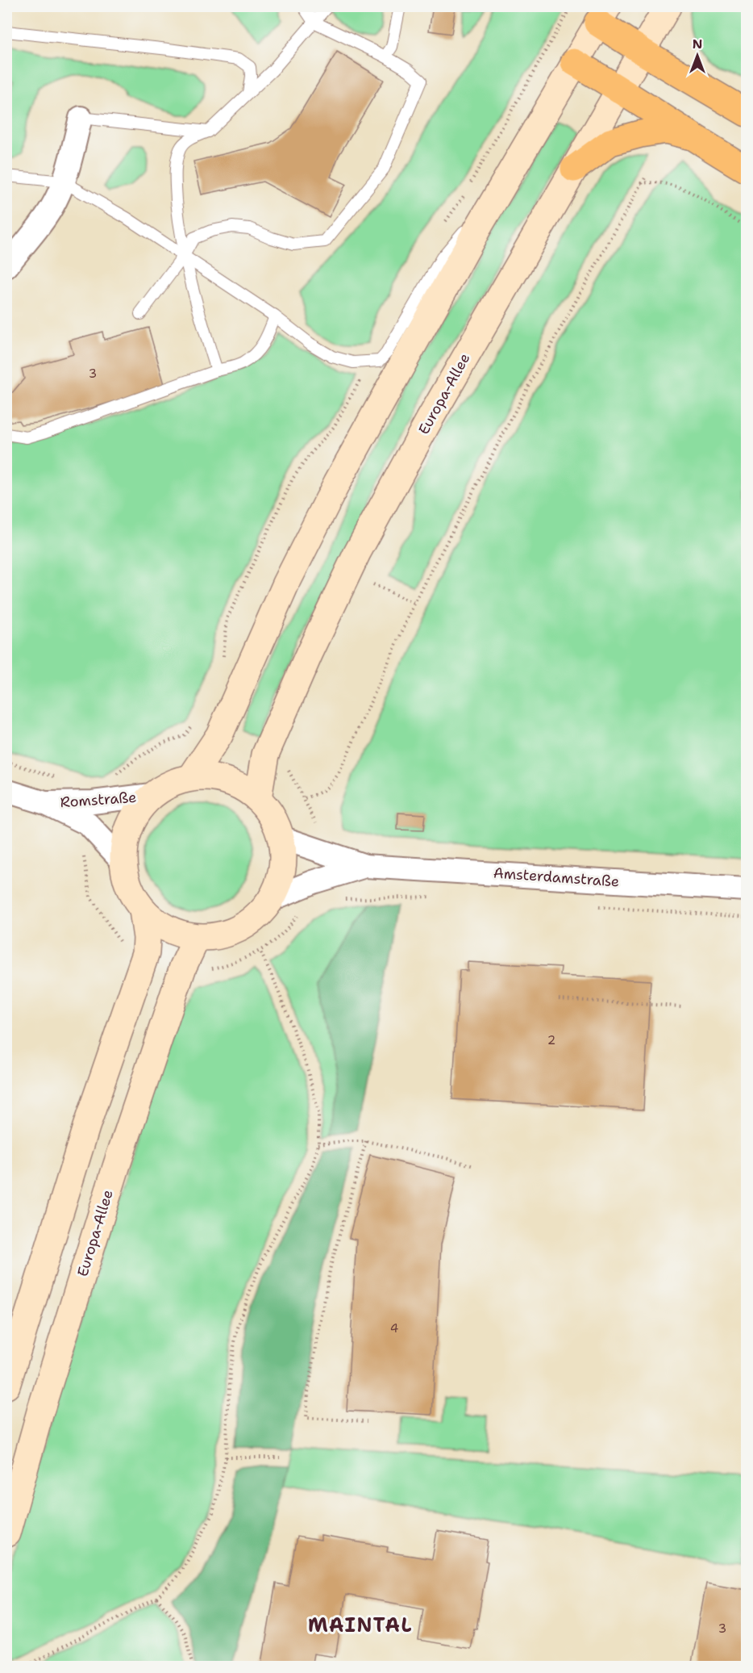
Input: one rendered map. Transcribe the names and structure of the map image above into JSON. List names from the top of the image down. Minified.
{"streets":{"street":["Europa-Allee","Romstraße","Amsterdamstraße"]},"crossings":[["Europa-Allee","Romstraße"],["Europa-Allee","Amsterdamstraße"],["Romstraße","Amsterdamstraße"]],"districts":["MAINTAL"],"house_numbers":["3","2","4","3"],"north":"top"}
